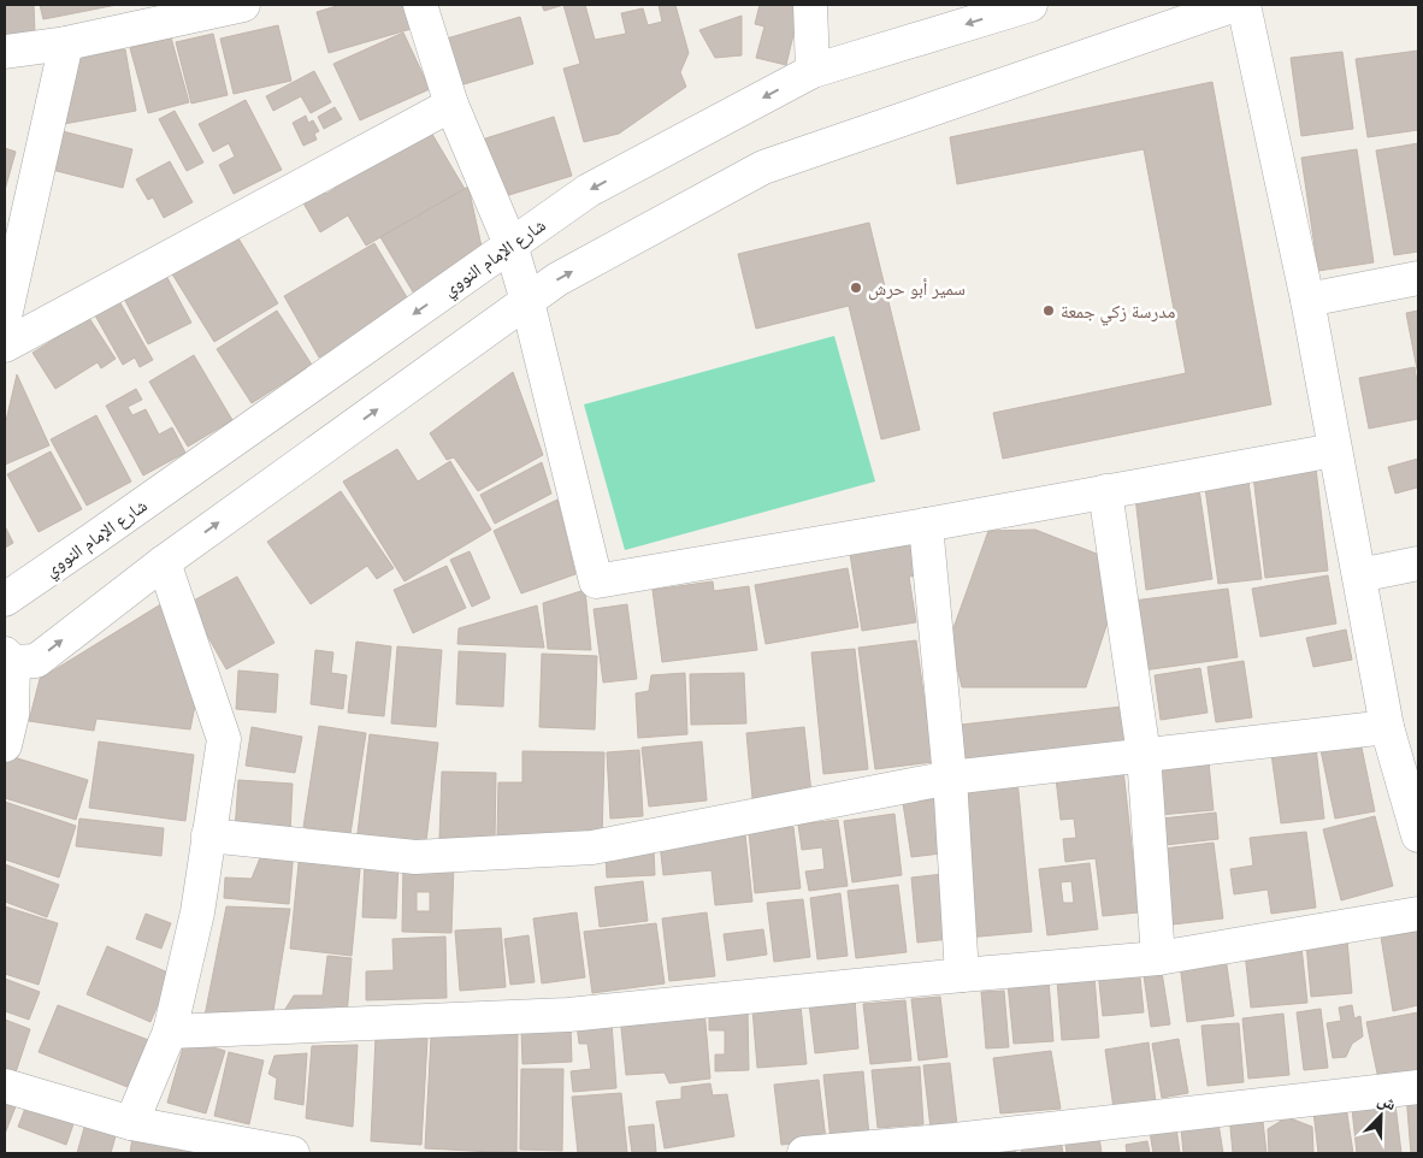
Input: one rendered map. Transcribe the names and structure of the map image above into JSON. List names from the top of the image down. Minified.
{"streets":{"street":["شارع الإمام النووي"]},"places":["سمير أبو حرش","مدرسة زكي جمعة"],"north":"top right"}
